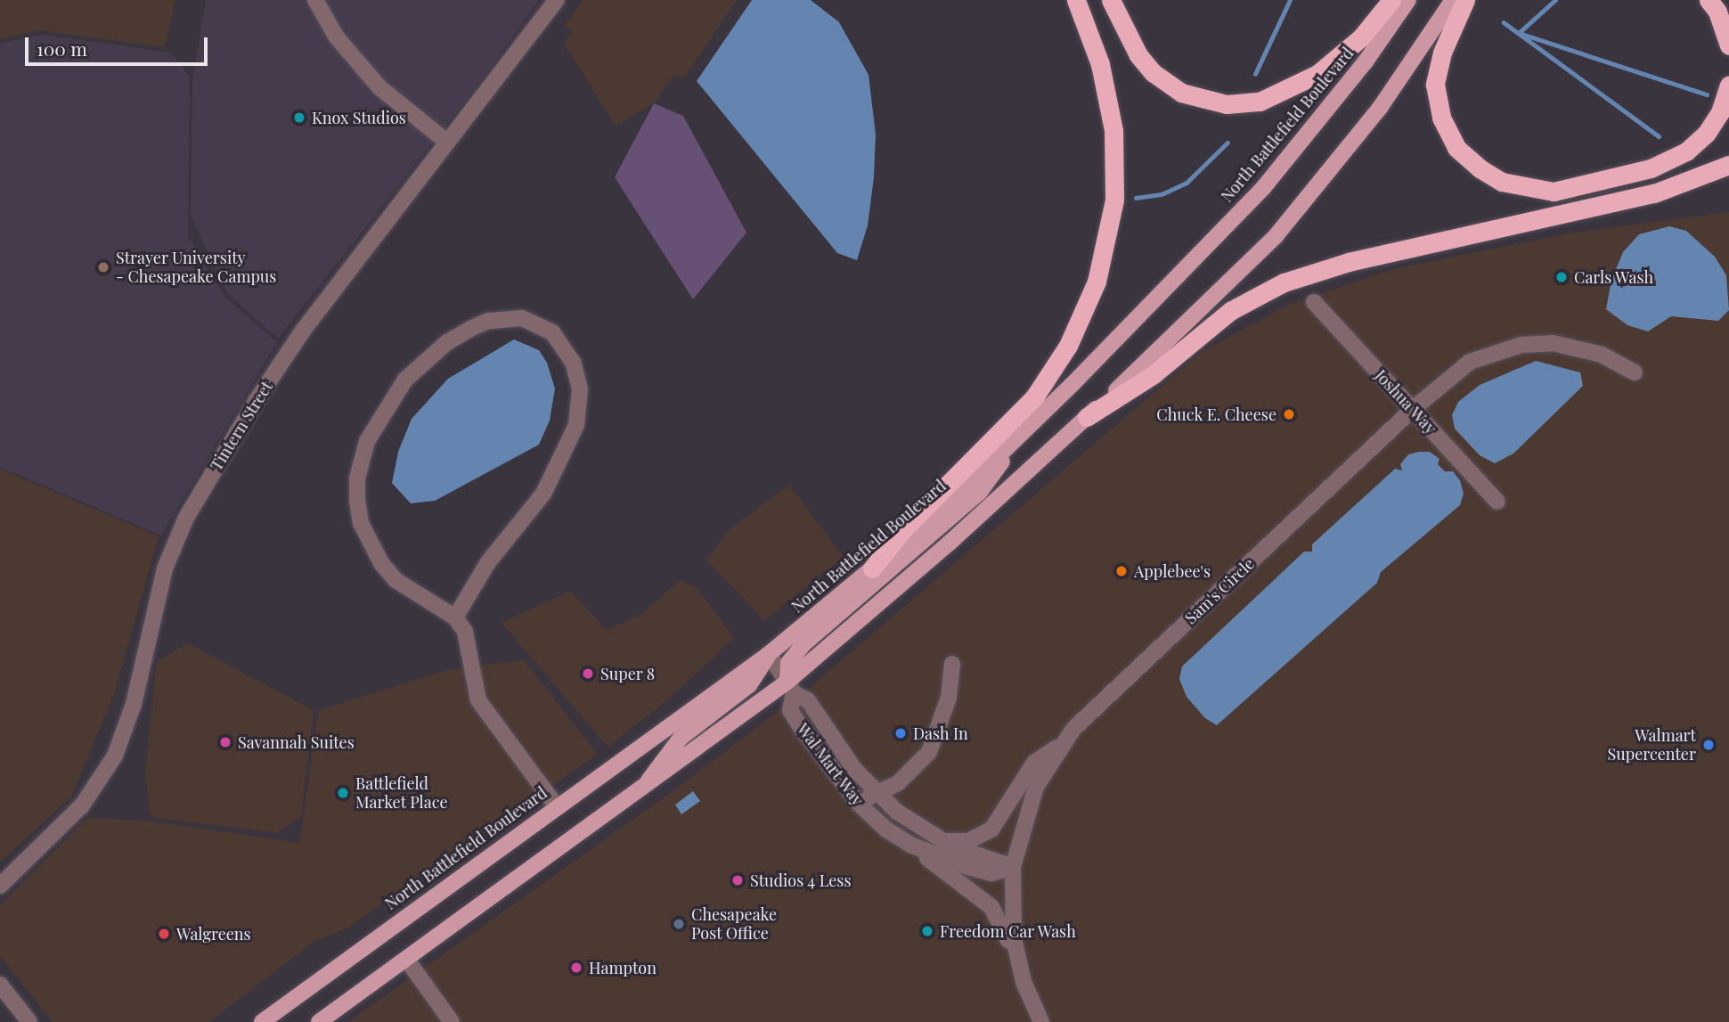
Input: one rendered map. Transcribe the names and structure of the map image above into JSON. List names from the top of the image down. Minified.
{"streets":{"main road":["North Battlefield Boulevard"],"street":["Joshua Way","Tintern Street","Sam's Circle","Wal Mart Way"]},"crossings":[["North Battlefield Boulevard","Wal Mart Way"],["Joshua Way","Sam's Circle"],["Sam's Circle","Wal Mart Way"]],"places":["Knox Studios","Strayer University - Chesapeake Campus","Carls Wash","Chuck E. Cheese","Applebee's","Super 8","Dash In","Savannah Suites","Walmart Supercenter","Battlefield Market Place","Studios 4 Less","Chesapeake Post Office","Freedom Car Wash","Walgreens","Hampton"],"scale_bar":"100 m"}
